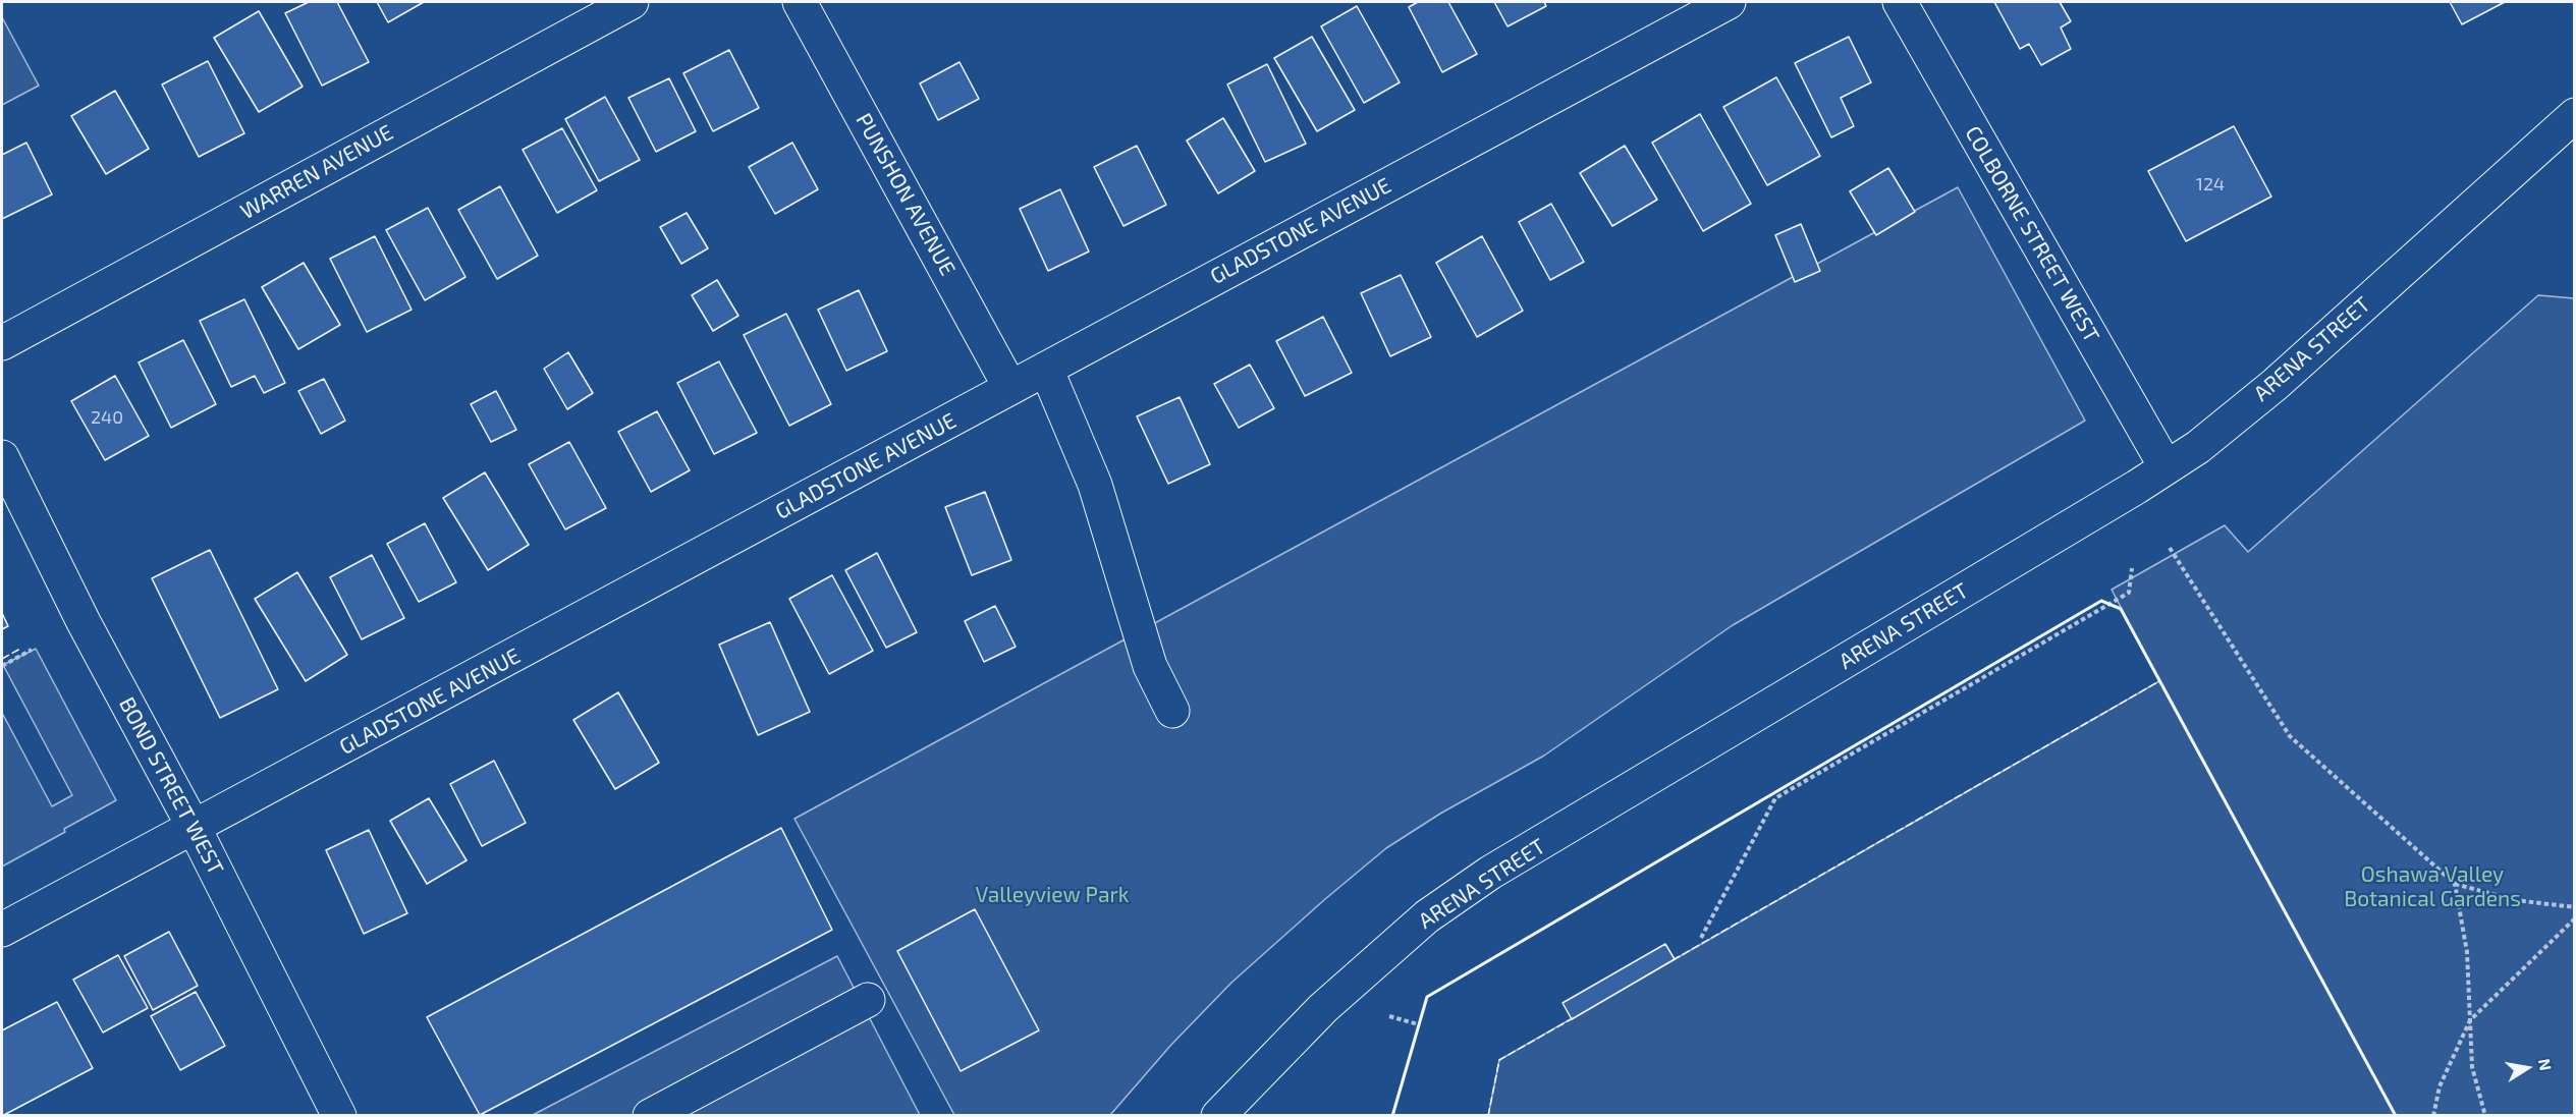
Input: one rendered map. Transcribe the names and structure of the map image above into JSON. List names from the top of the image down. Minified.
{"streets":{"street":["WARREN AVENUE","PUNSHON AVENUE","GLADSTONE AVENUE","COLBORNE STREET WEST","ARENA STREET","BOND STREET WEST"]},"crossings":[["PUNSHON AVENUE","GLADSTONE AVENUE"],["GLADSTONE AVENUE","BOND STREET WEST"],["COLBORNE STREET WEST","ARENA STREET"]],"parks":["Oshawa Valley Botanical Gardens","Valleyview Park"],"house_numbers":["124","240"],"north":"right"}
